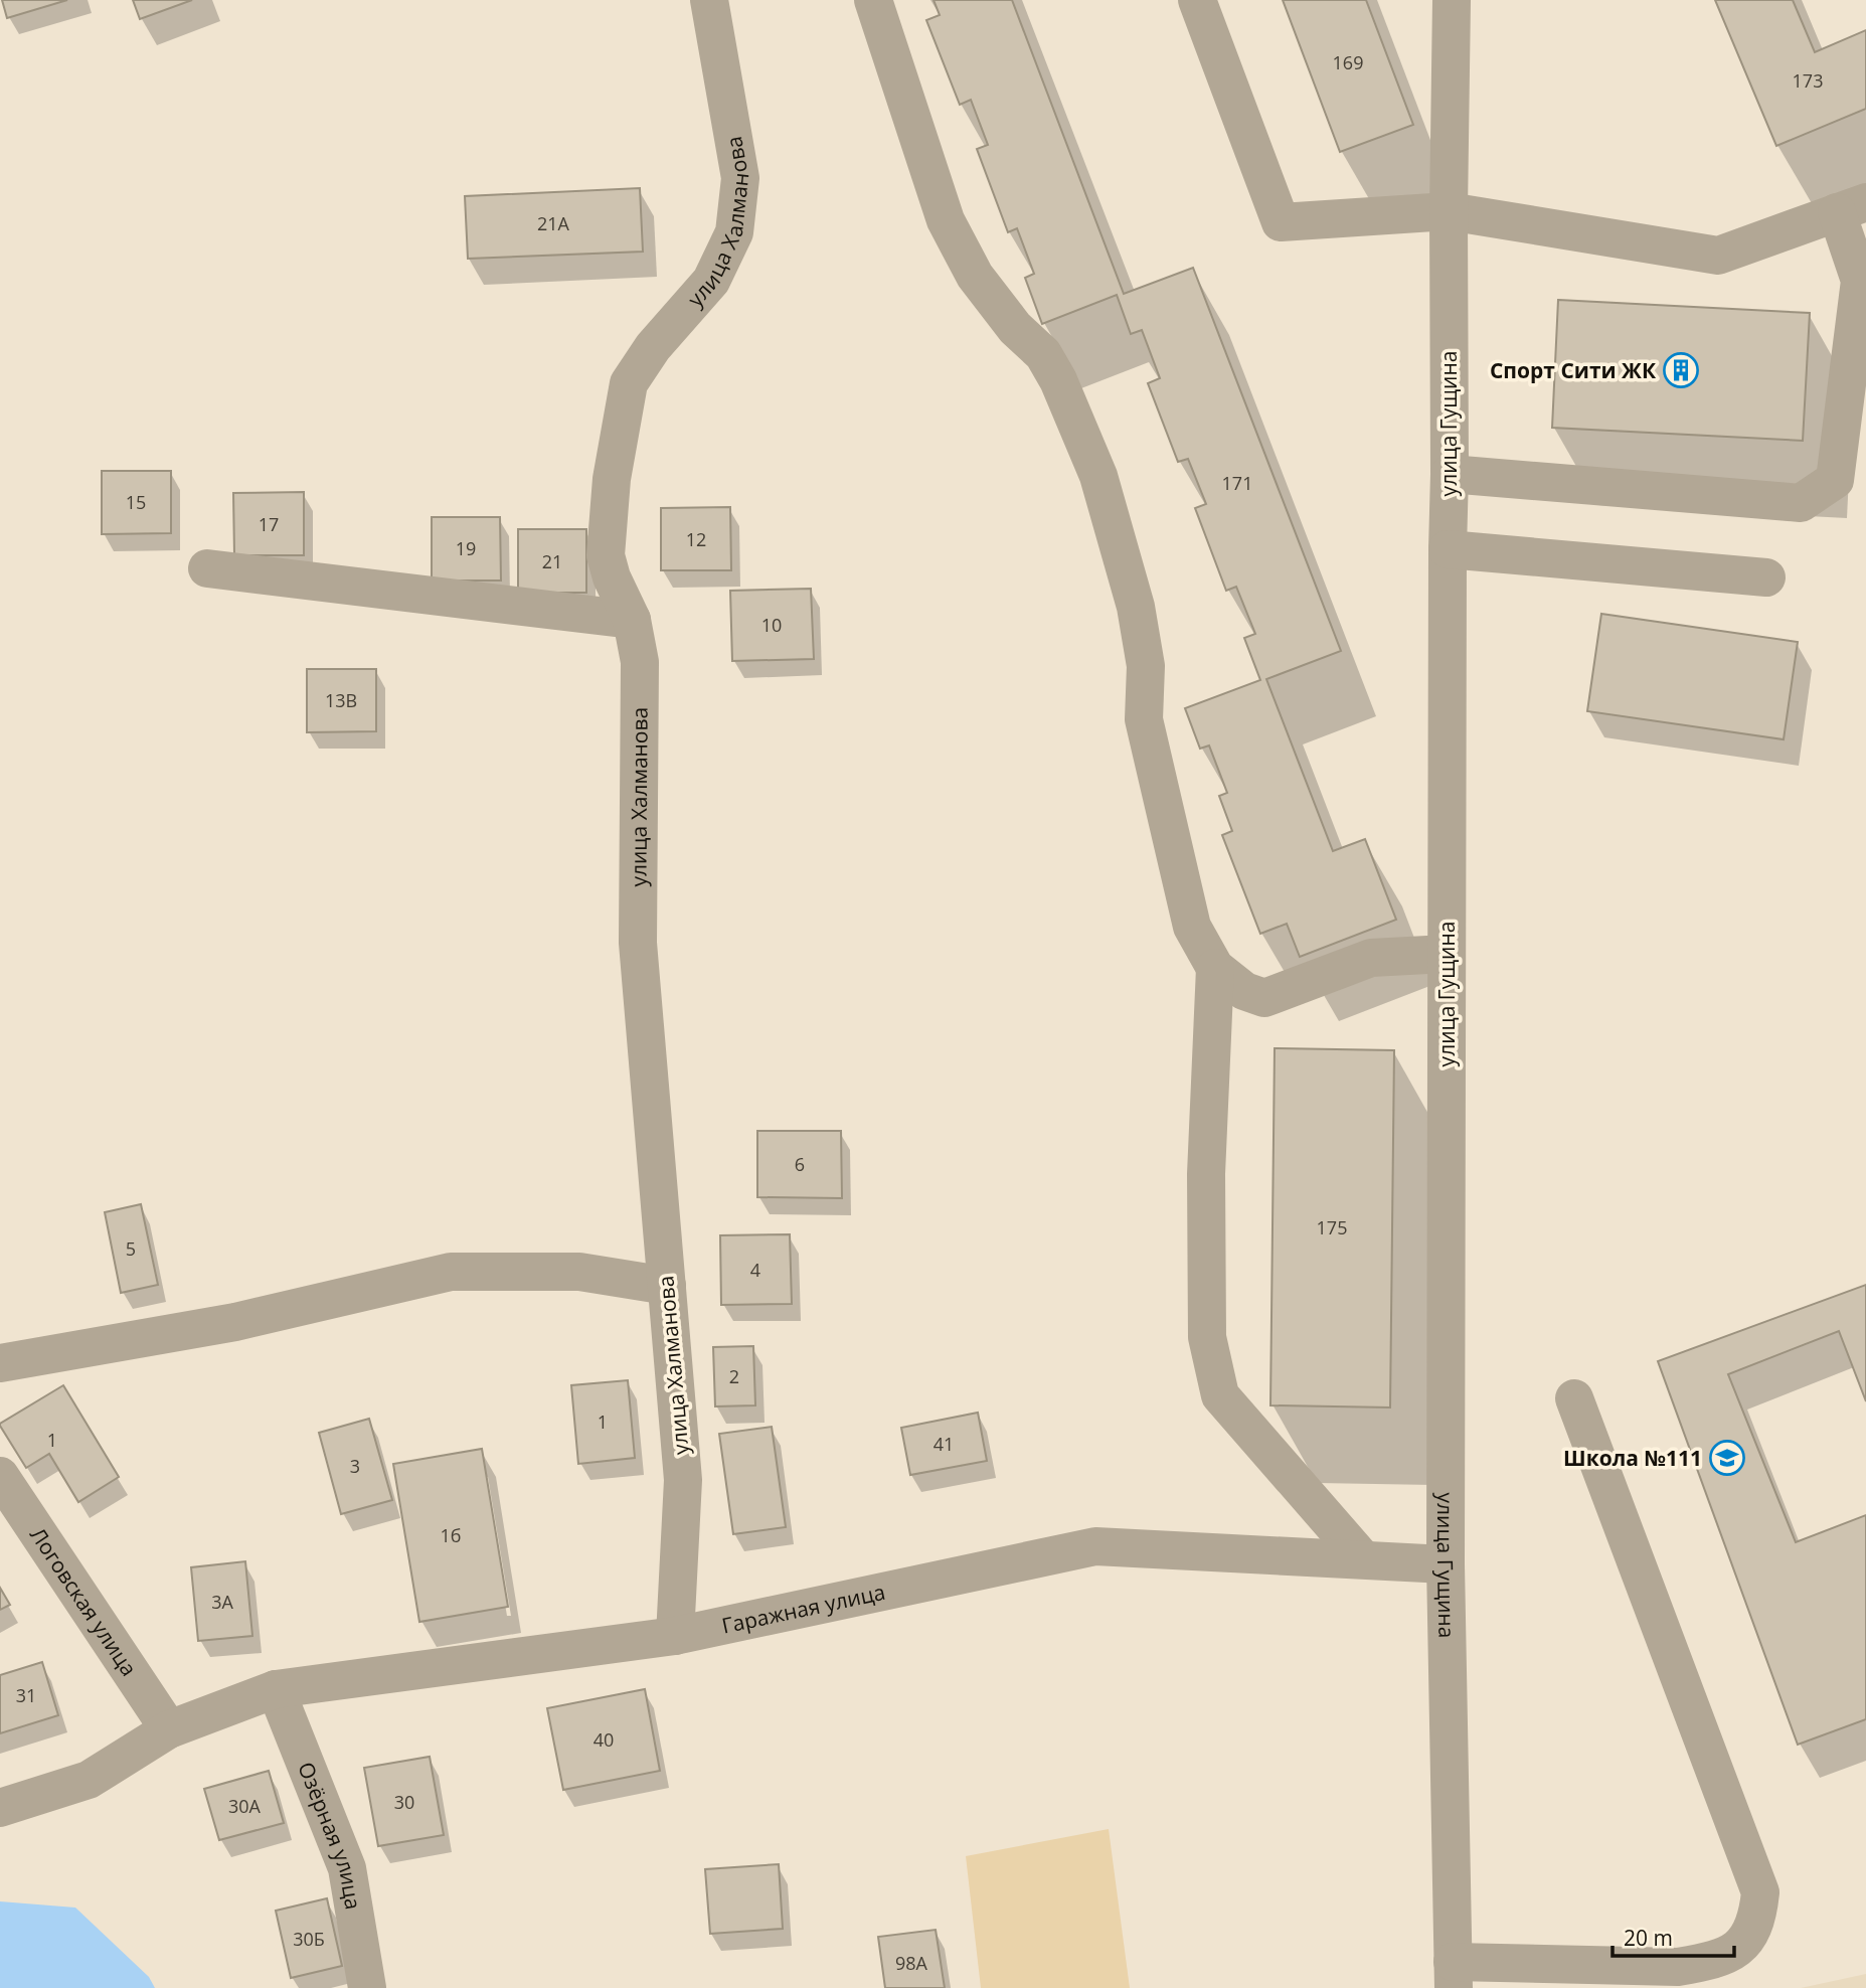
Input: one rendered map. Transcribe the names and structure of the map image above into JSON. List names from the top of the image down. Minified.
{"streets":{"street":["улица Халманова","улица Гущина","Логовская улица","Гаражная улица","Озёрная улица"]},"crossings":[["улица Халманова","Гаражная улица"],["улица Гущина","Гаражная улица"],["Логовская улица","Гаражная улица"],["Гаражная улица","Озёрная улица"]],"places":{"building":["Спорт Сити ЖК"],"school or university":["Школа №111"]},"house_numbers":["169","173","21А","171","15","17","12","19","21","10","13В","6","175","5","4","2","1","1","41","3","1б","3А","31","40","30","30А","30Б","98А"],"scale_bar":"20 m"}
